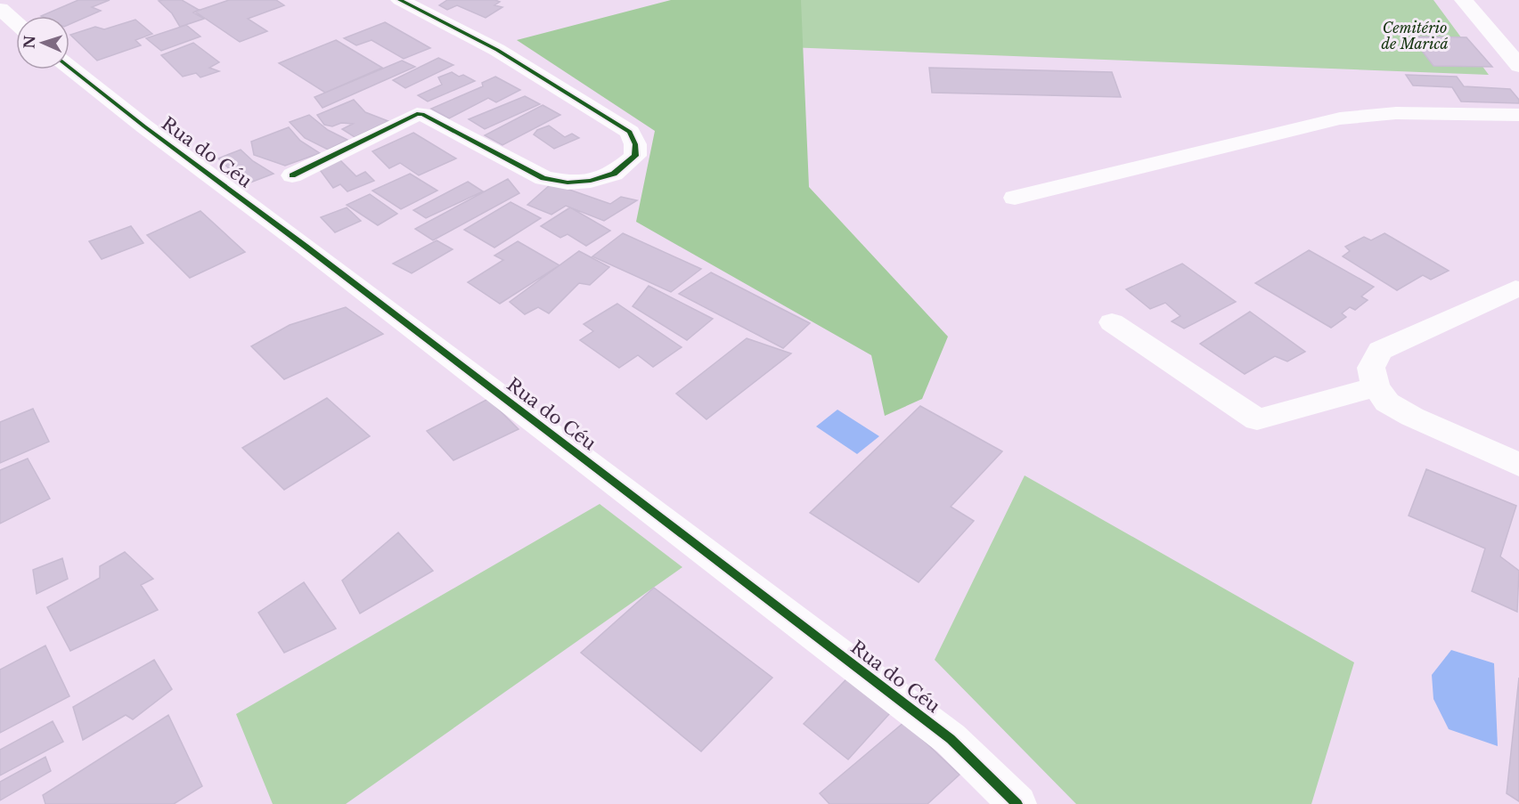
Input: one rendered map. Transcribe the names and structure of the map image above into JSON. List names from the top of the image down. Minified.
{"streets":{"street":["Rua do Céu"]},"parks":["Cemitério de Maricá"],"north":"left"}
